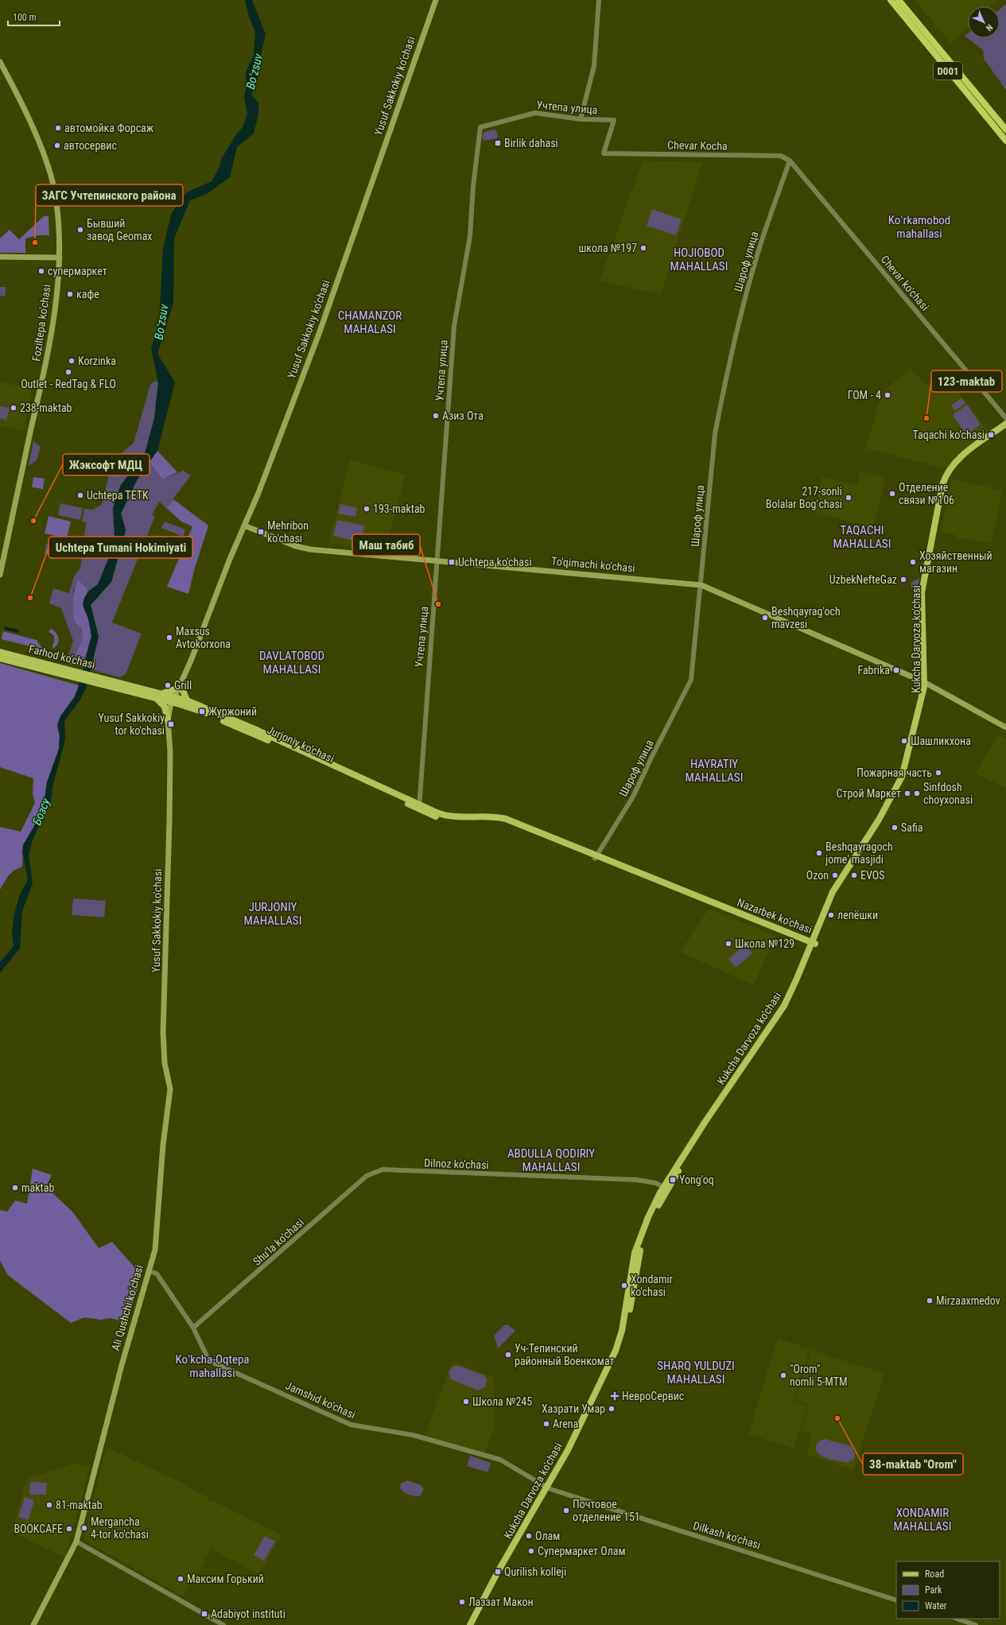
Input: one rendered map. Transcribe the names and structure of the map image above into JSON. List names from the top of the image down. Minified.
{"streets":{"highway":["D001"],"main road":["Yusuf Sakkokiy ko'chasi","Foziltepa ko'chasi","To'qimachi ko'chasi","Kukcha Darvoza ko'chasi","Farhod ko'chasi","Jurjoniy ko'chasi","Nazarbek ko'chasi","Ali Qushchi koʻchasi"],"street":["Учтепа улица","Chevar Kocha","Шароф улица","Chevar ko'chasi","Dilnoz ko'chasi","Shu'la ko'chasi","Jamshid ko'chasi","Dilkash ko'chasi"]},"crossings":[["Yusuf Sakkokiy ko'chasi","To'qimachi ko'chasi"],["Yusuf Sakkokiy ko'chasi","Jurjoniy ko'chasi"],["Yusuf Sakkokiy ko'chasi","Ali Qushchi koʻchasi"],["Учтепа улица","Chevar Kocha"],["Учтепа улица","To'qimachi ko'chasi"],["Учтепа улица","Jurjoniy ko'chasi"],["Chevar Kocha","Шароф улица"],["Chevar Kocha","Chevar ko'chasi"],["Шароф улица","Chevar ko'chasi"],["Шароф улица","To'qimachi ko'chasi"],["Шароф улица","Nazarbek ko'chasi"],["To'qimachi ko'chasi","Kukcha Darvoza ko'chasi"],["Kukcha Darvoza ko'chasi","Nazarbek ko'chasi"],["Kukcha Darvoza ko'chasi","Dilnoz ko'chasi"],["Kukcha Darvoza ko'chasi","Jamshid ko'chasi"],["Kukcha Darvoza ko'chasi","Dilkash ko'chasi"],["Farhod ko'chasi","Jurjoniy ko'chasi"],["Jurjoniy ko'chasi","Nazarbek ko'chasi"],["Dilnoz ko'chasi","Shu'la ko'chasi"],["Shu'la ko'chasi","Jamshid ko'chasi"],["Ali Qushchi koʻchasi","Jamshid ko'chasi"],["Jamshid ko'chasi","Dilkash ko'chasi"]],"districts":["Koʻrkamobod mahallasi","HOJIOBOD MAHALLASI","CHAMANZOR MAHALASI","TAQACHI MAHALLASI","DAVLATOBOD MAHALLASI","HAYRATIY MAHALLASI","JURJONIY MAHALLASI","ABDULLA QODIRIY MAHALLASI","Koʻkcha-Oqtepa mahallasi","SHARQ YULDUZI MAHALLASI","XONDAMIR MAHALLASI"],"water":["Boʻzsuv","Бозсу"],"places":{"other":["автомойка Форсаж","автосервис","Бывший завод Geomax","ЗАГС Учтепинского района","школа №197","супермаркет","кафе","Korzinka","Outlet - RedTag & FLO","ГОМ - 4","238-maktab","Азиз Ота","123-maktab","Отделение связи №106","Uchtepa TETK","217-sonli Bolalar Bogʻchasi","193-maktab","Жэксофт МДЦ","Хозяйственный магазин","UzbekNefteGaz","Uchtepa Tumani Hokimiyati","Маш табиб","Beshqayrag'och mavzesi","Maxsus Avtokorxona","Grill","Шашликхона","Пожарная часть","Строй Маркет","Sinfdosh choyxonasi","Safia","Beshqayragoch jome' masjidi","Ozon","EVOS","лепёшки","Школа №129","maktab","Xondamir ko'chasi","Mirzaaxmedov","Уч-Тепинский районный Военкомат","\"Orom\" nomli 5-MTM","Школа №245","Хазрати Умар","38-maktab \"Orom\"","Arena","81-maktab","Почтовое отделение 151","Mergancha 4-tor ko'chasi","BOOKCAFE","Олам","Супермаркет Олам","Максим Горький","Лаззат Макон"],"transit":["Birlik dahasi","Taqachi ko'chasi","Mehribon ko'chasi","Uchtepa ko'chasi","Fabrika","Журжоний","Yusuf Sakkokiy tor ko'chasi","Yong'oq","Qurilish kolleji","Adabiyot instituti"],"health":["НевроСервис"]},"legend":["Road","Park","Water"],"scale_bar":"100 m","north":"bottom right"}
